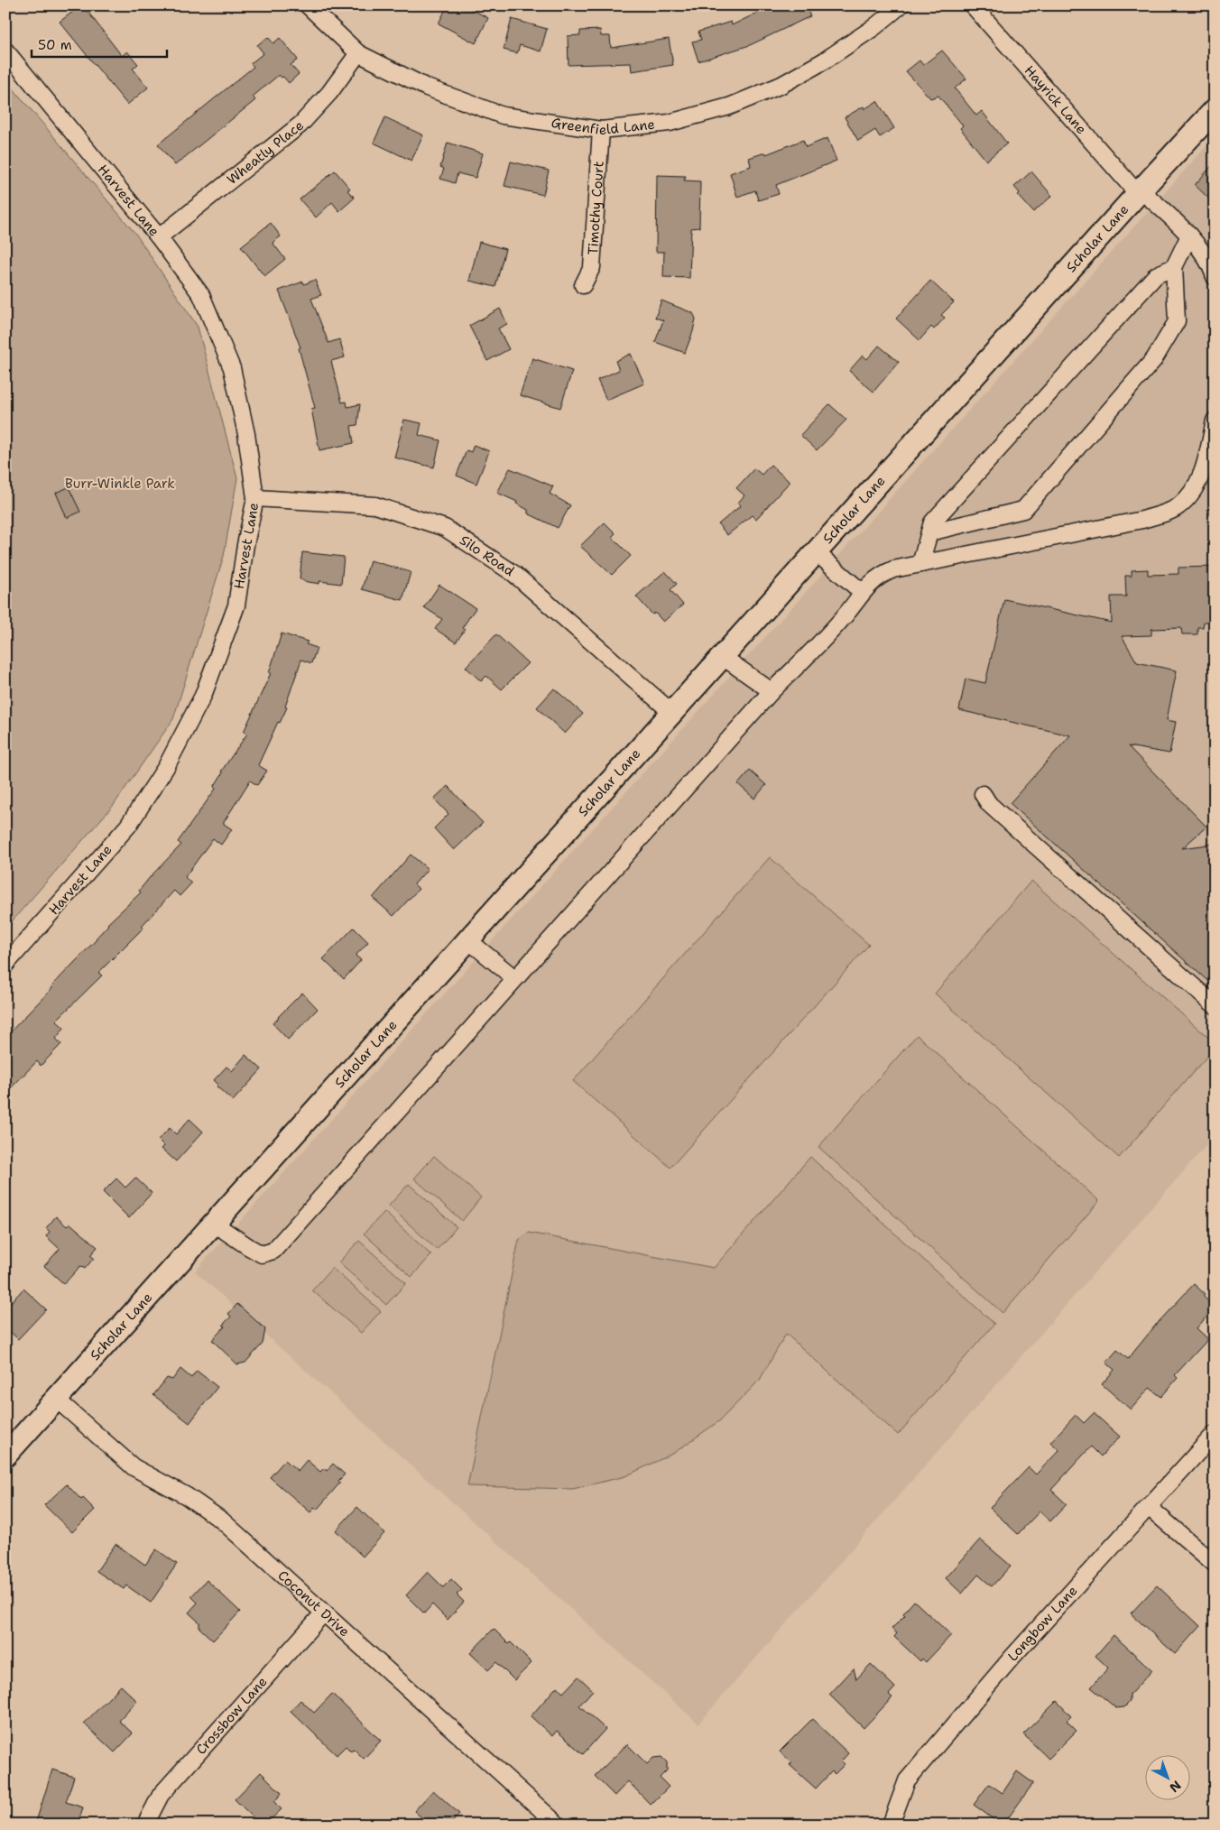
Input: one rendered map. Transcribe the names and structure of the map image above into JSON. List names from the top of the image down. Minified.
{"streets":{"street":["Hayrick Lane","Greenfield Lane","Wheatly Place","Harvest Lane","Timothy Court","Scholar Lane","Silo Road","Coconut Drive","Longbow Lane","Crossbow Lane"]},"crossings":[["Hayrick Lane","Scholar Lane"],["Greenfield Lane","Wheatly Place"],["Greenfield Lane","Timothy Court"],["Wheatly Place","Harvest Lane"],["Harvest Lane","Silo Road"],["Scholar Lane","Silo Road"],["Scholar Lane","Coconut Drive"],["Coconut Drive","Crossbow Lane"]],"parks":["Burr-Winkle Park"],"scale_bar":"50 m","north":"bottom right"}
